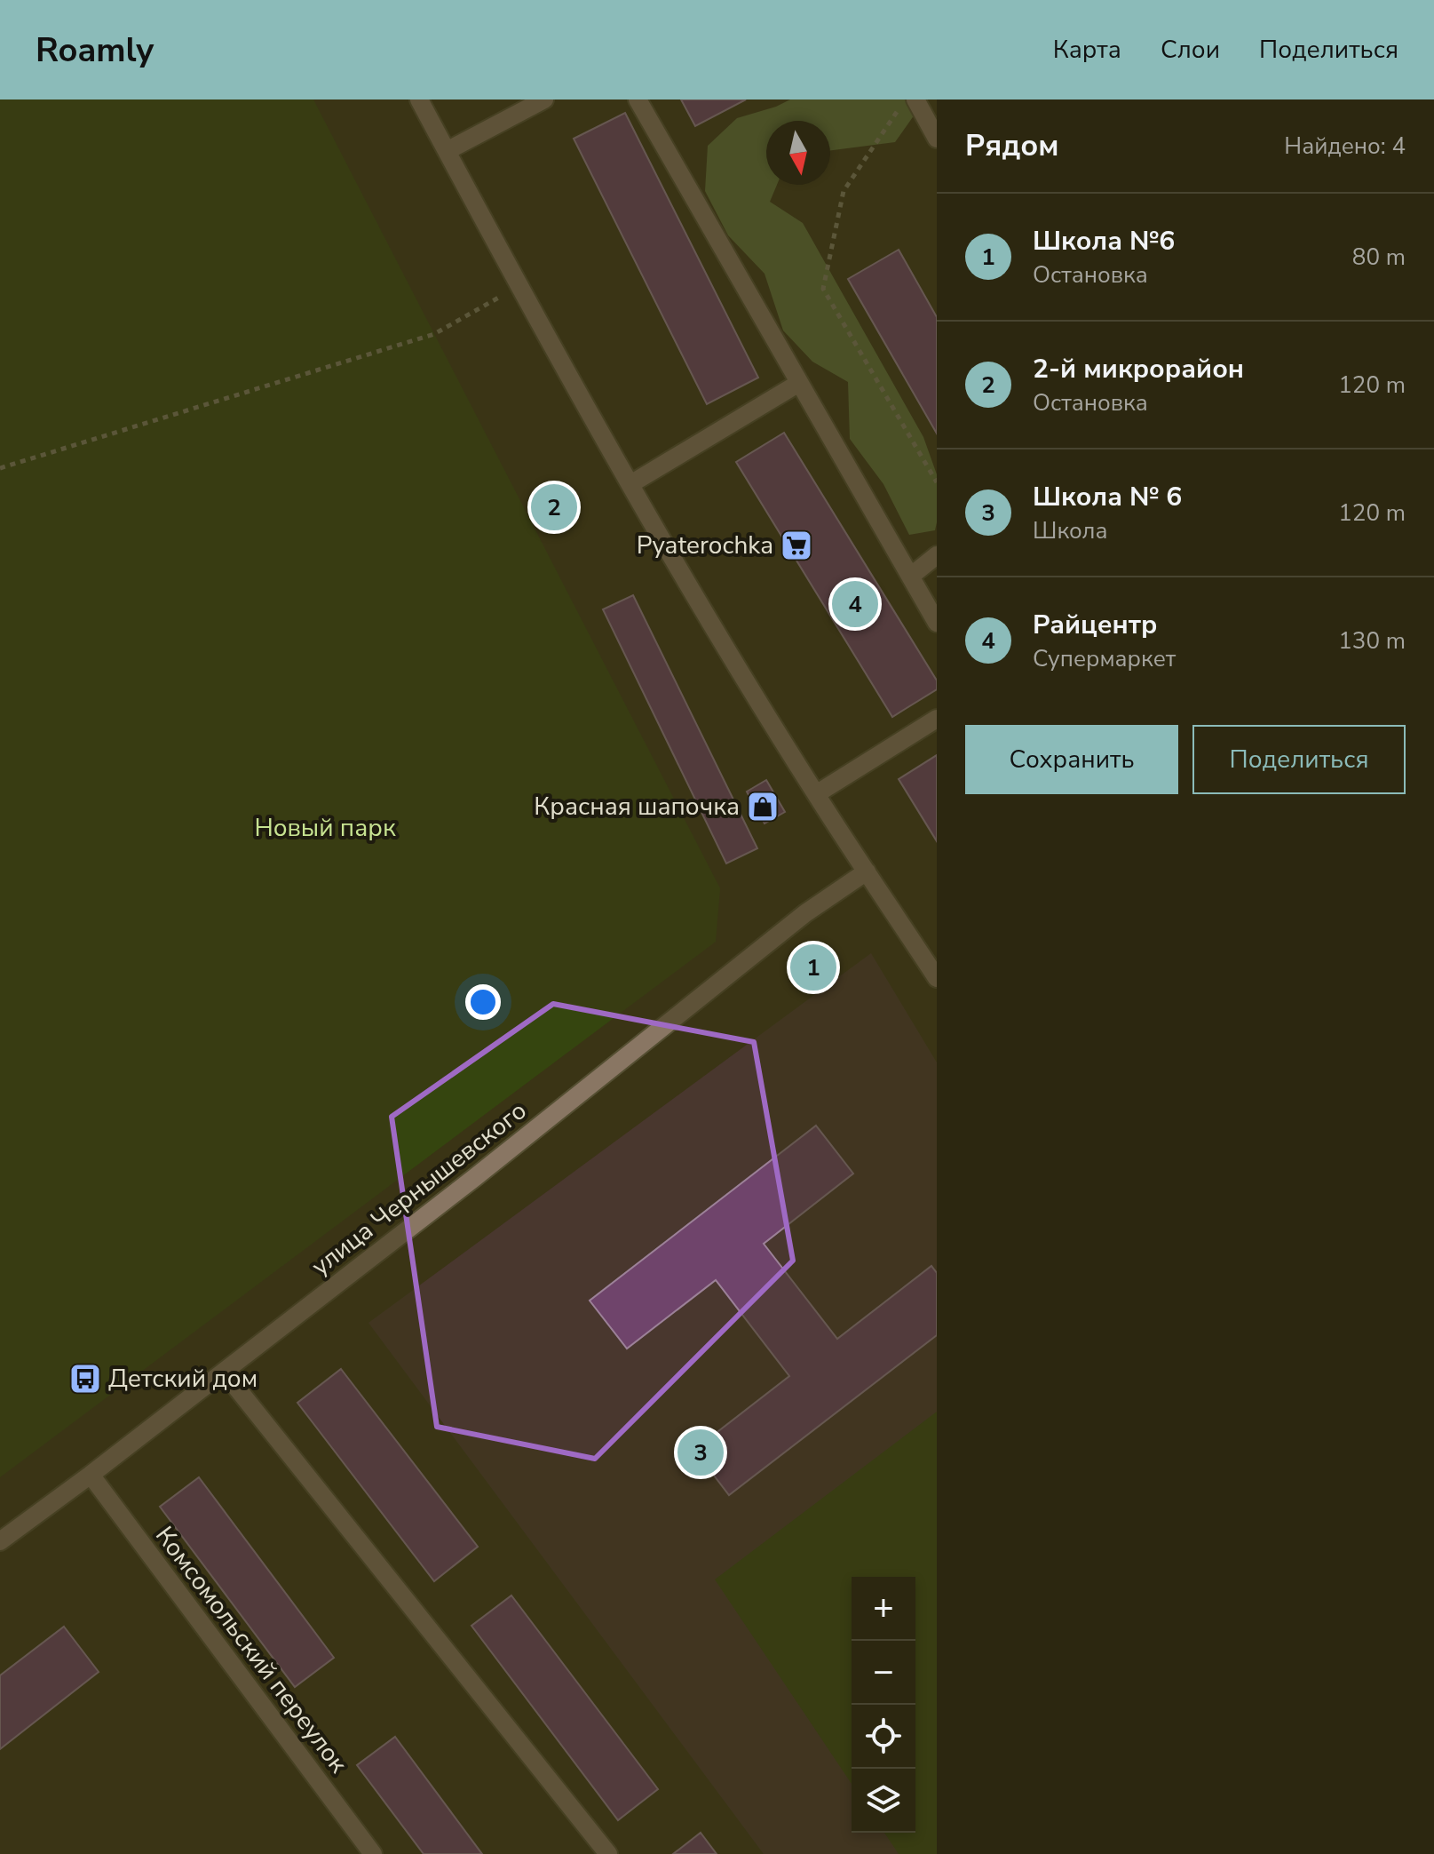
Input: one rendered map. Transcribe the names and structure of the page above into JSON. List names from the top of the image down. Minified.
{"streets":{"street":["улица Чернышевского","Комсомольский переулок"]},"crossings":[["улица Чернышевского","Комсомольский переулок"]],"parks":["Новый парк"],"places":{"supermarket":["Pyaterochka"],"shop":["Красная шапочка"],"bus stop":["Детский дом"]},"north":"bottom","page":{"header":"Roamly","nav":["Карта","Слои","Поделиться"],"heading":["Рядом","Найдено: 4"],"list":[{"mark":"1","name":"Школа №6","note":"Остановка","value":"80 m"},{"mark":"2","name":"2-й микрорайон","note":"Остановка","value":"120 m"},{"mark":"3","name":"Школа № 6","note":"Школа","value":"120 m"},{"mark":"4","name":"Райцентр","note":"Супермаркет","value":"130 m"}],"pins":["2","4","1","3"],"buttons":["Сохранить","Поделиться"],"map_buttons":["+","−"]}}
